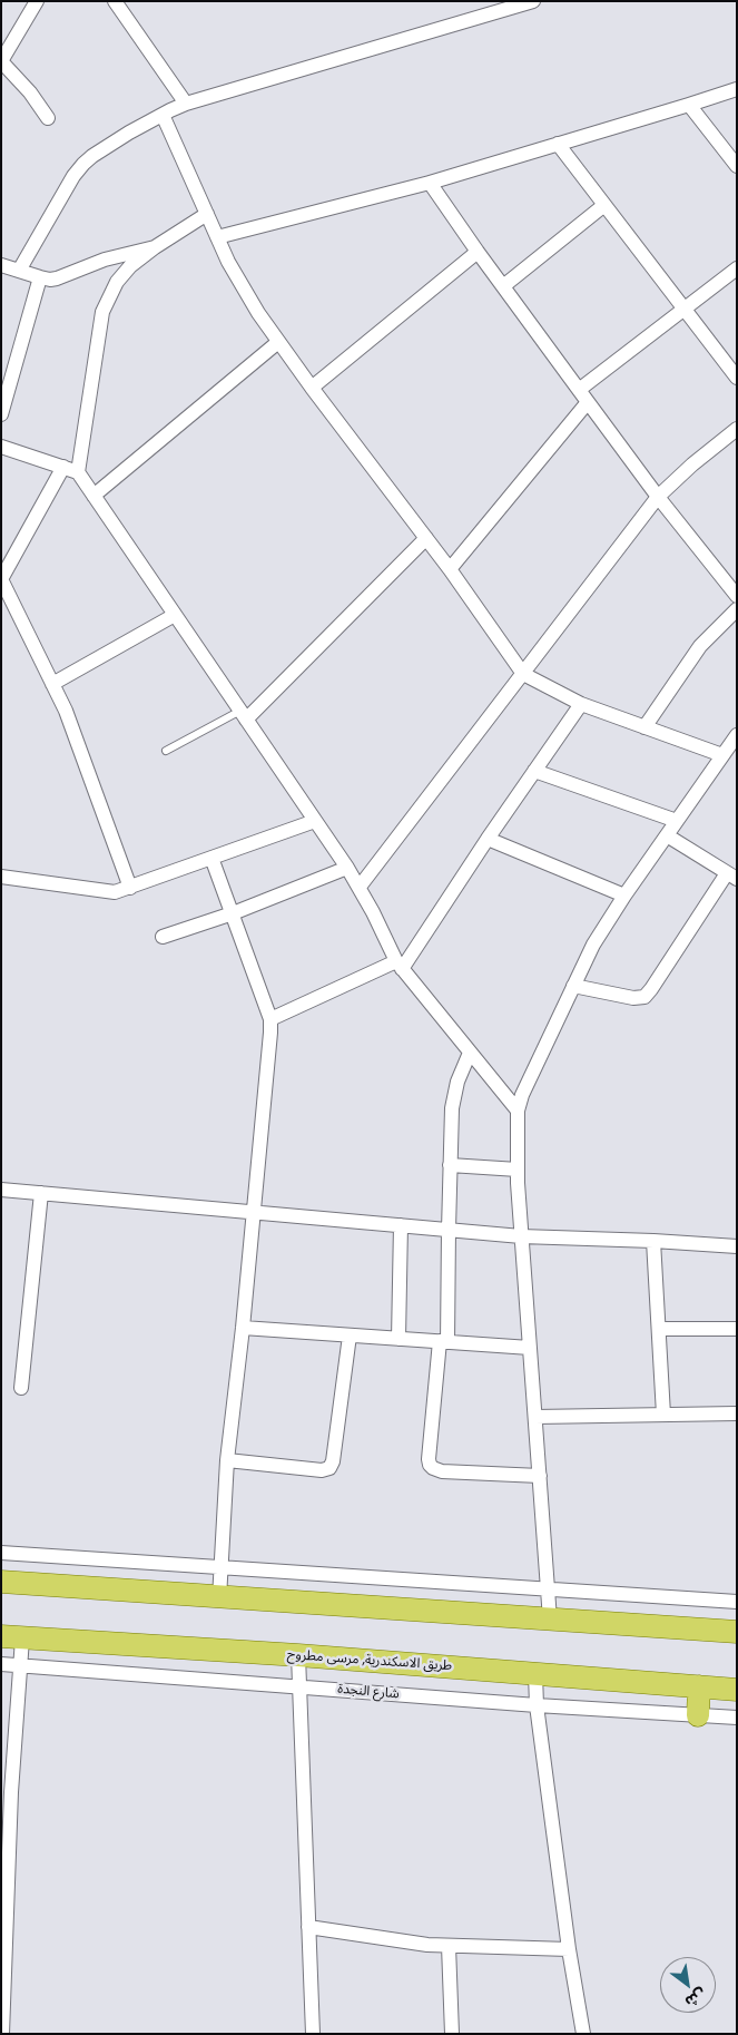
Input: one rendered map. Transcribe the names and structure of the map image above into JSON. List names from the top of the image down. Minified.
{"streets":{"main road":["طريق الاسكندرية, مرسى مطروح"],"street":["شارع النجدة"]},"north":"bottom right"}
